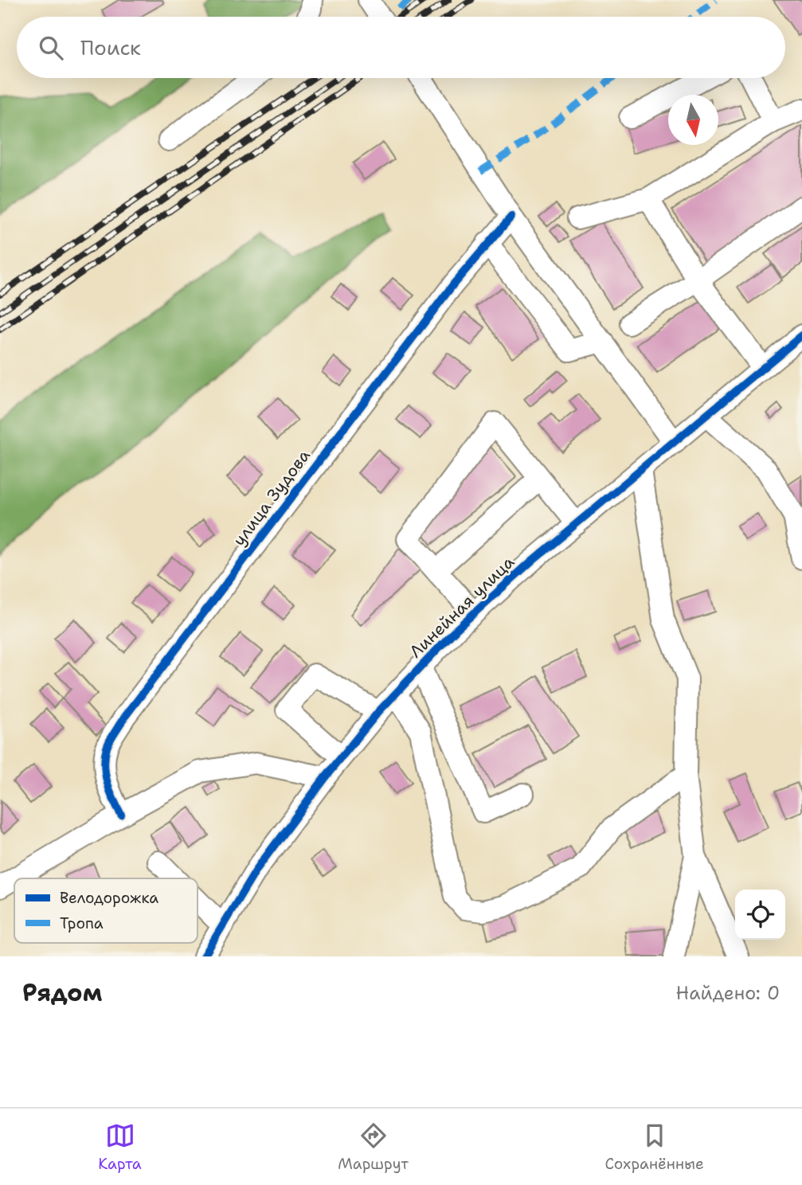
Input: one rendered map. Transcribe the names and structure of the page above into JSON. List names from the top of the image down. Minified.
{"streets":{"street":["улица Зудова","Линейная улица"]},"legend":["Велодорожка","Тропа"],"north":"bottom","page":{"search":"Поиск","heading":["Рядом","Найдено: 0"],"nav":["Карта","Маршрут","Сохранённые"]}}
